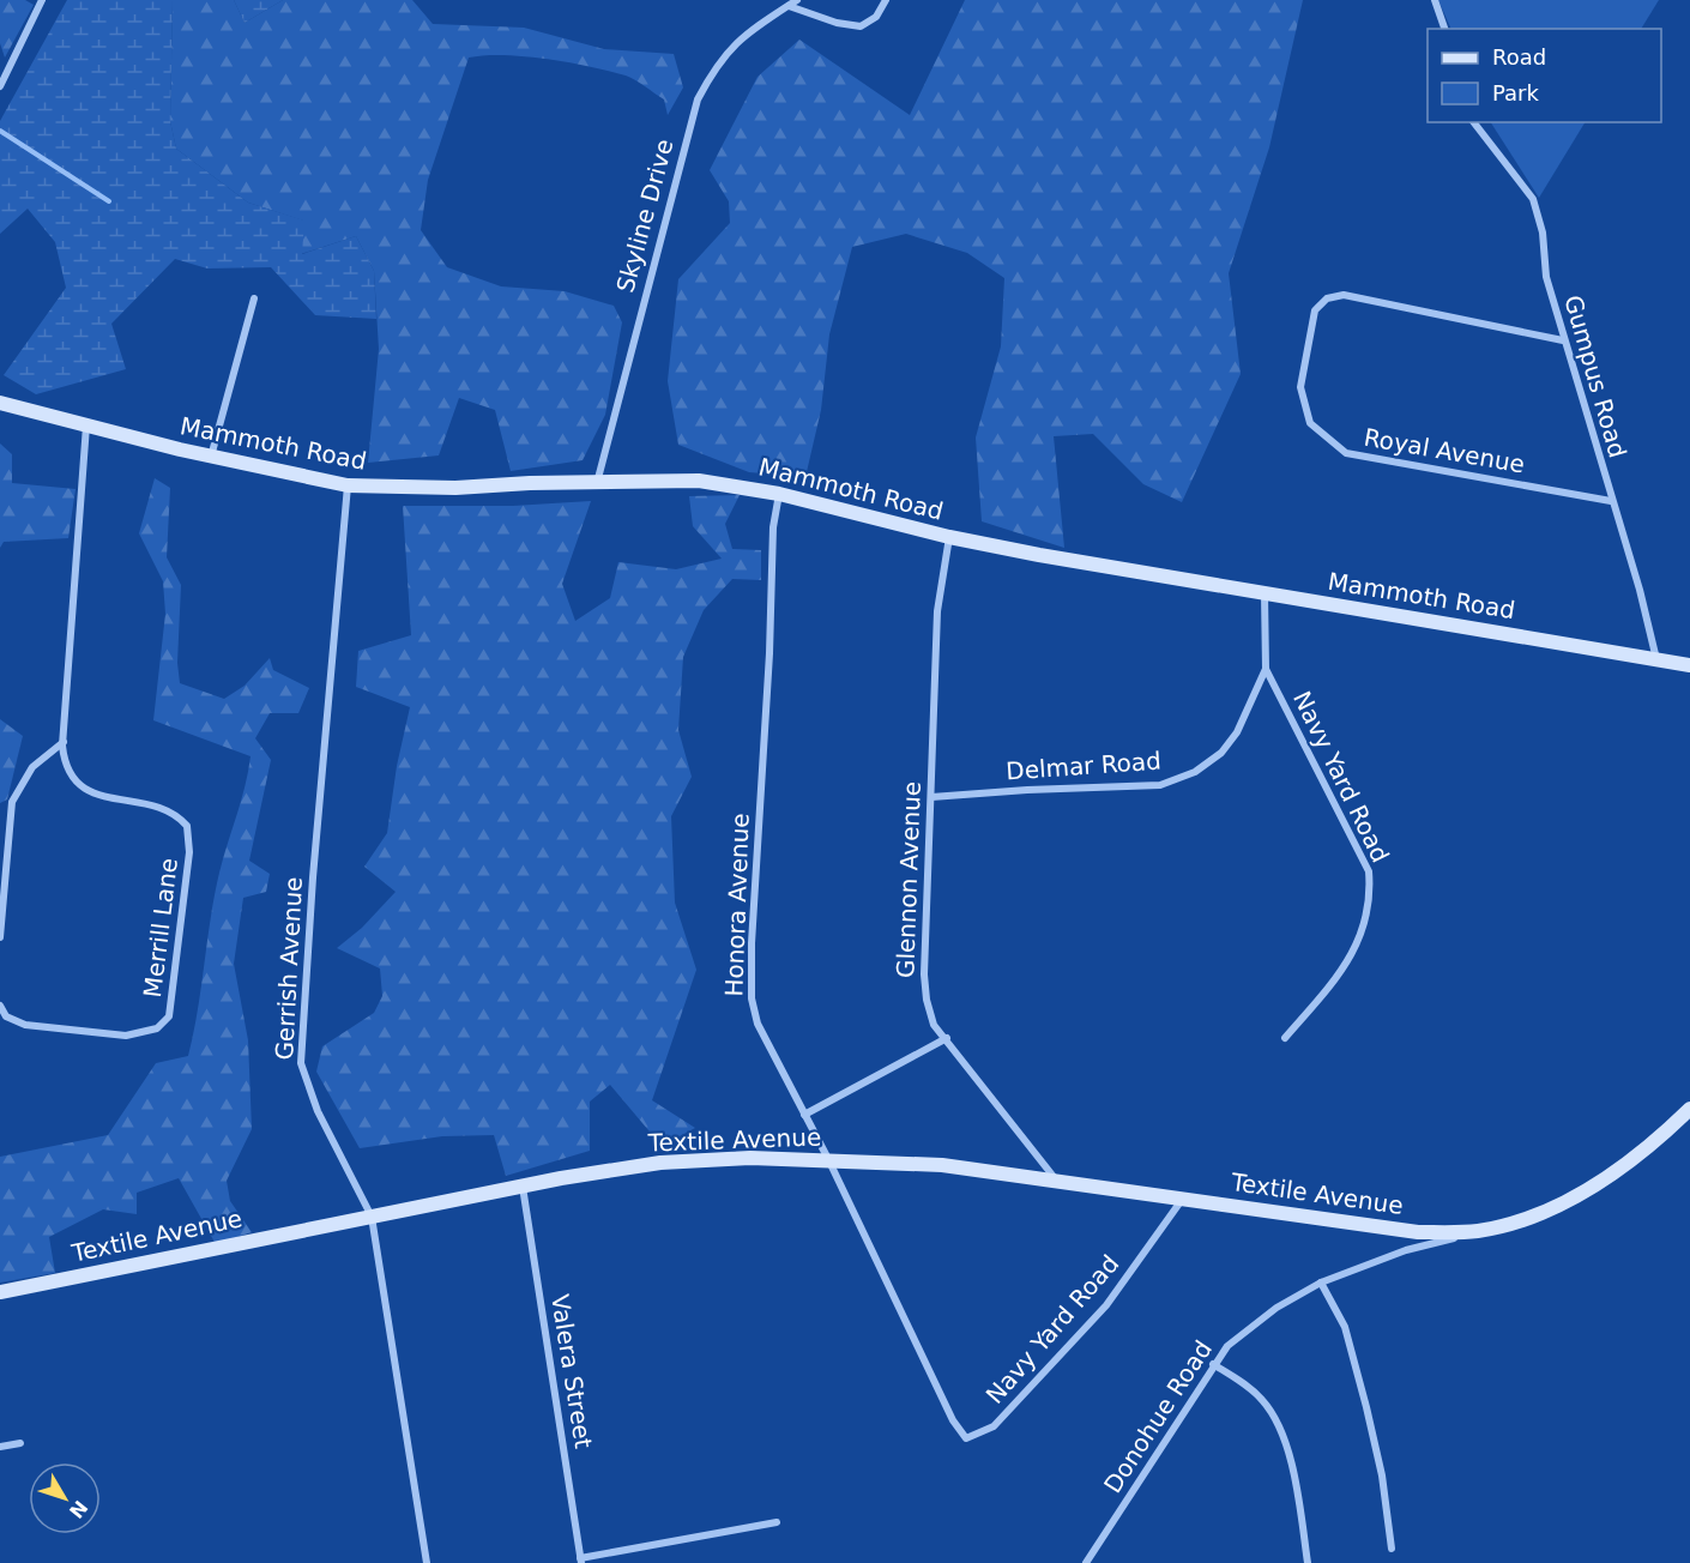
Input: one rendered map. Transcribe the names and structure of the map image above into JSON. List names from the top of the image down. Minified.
{"streets":{"main road":["Mammoth Road","Textile Avenue"],"street":["Skyline Drive","Gumpus Road","Royal Avenue","Delmar Road","Navy Yard Road","Glennon Avenue","Honora Avenue","Merrill Lane","Gerrish Avenue","Valera Street","Donohue Road"]},"crossings":[["Skyline Drive","Mammoth Road"],["Gumpus Road","Mammoth Road"],["Gumpus Road","Royal Avenue"],["Mammoth Road","Navy Yard Road"],["Mammoth Road","Glennon Avenue"],["Mammoth Road","Honora Avenue"],["Mammoth Road","Merrill Lane"],["Mammoth Road","Gerrish Avenue"],["Delmar Road","Navy Yard Road"],["Delmar Road","Glennon Avenue"],["Navy Yard Road","Honora Avenue"],["Navy Yard Road","Textile Avenue"],["Glennon Avenue","Textile Avenue"],["Honora Avenue","Textile Avenue"],["Gerrish Avenue","Textile Avenue"],["Textile Avenue","Valera Street"],["Textile Avenue","Donohue Road"]],"legend":["Road","Park"],"north":"bottom right"}
